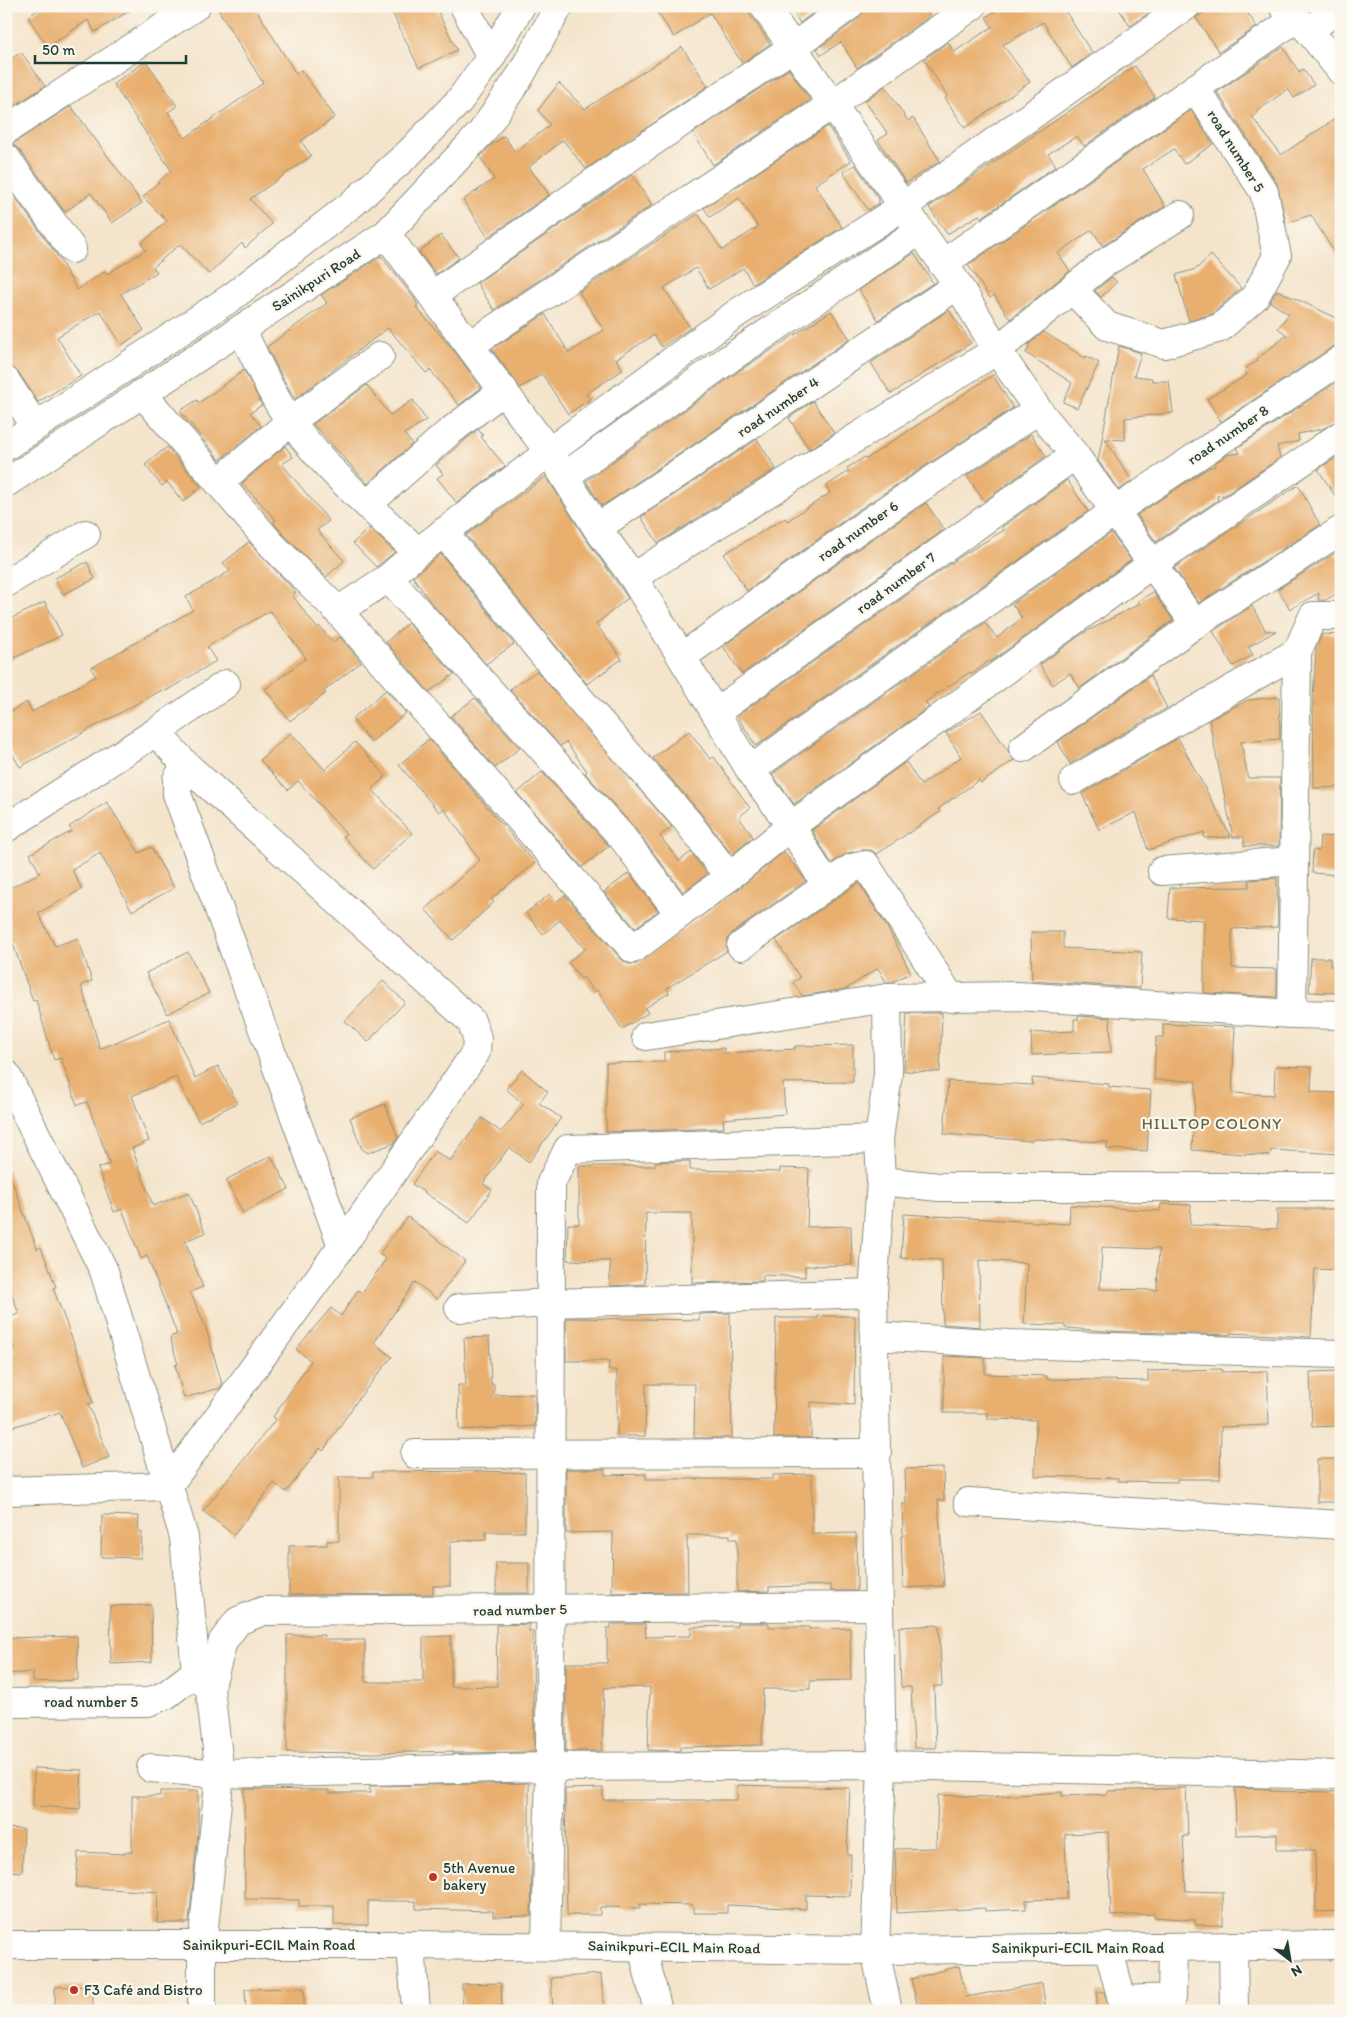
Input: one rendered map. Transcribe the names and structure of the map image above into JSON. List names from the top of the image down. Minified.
{"streets":{"street":["road number 5","Sainikpuri Road","road number 4","road number 8","road number 6","road number 7","Sainikpuri-ECIL Main Road"]},"crossings":[["road number 5","road number 4"]],"districts":["HILLTOP COLONY"],"places":["5th Avenue bakery","F3 Café and Bistro"],"scale_bar":"50 m","north":"bottom right"}
